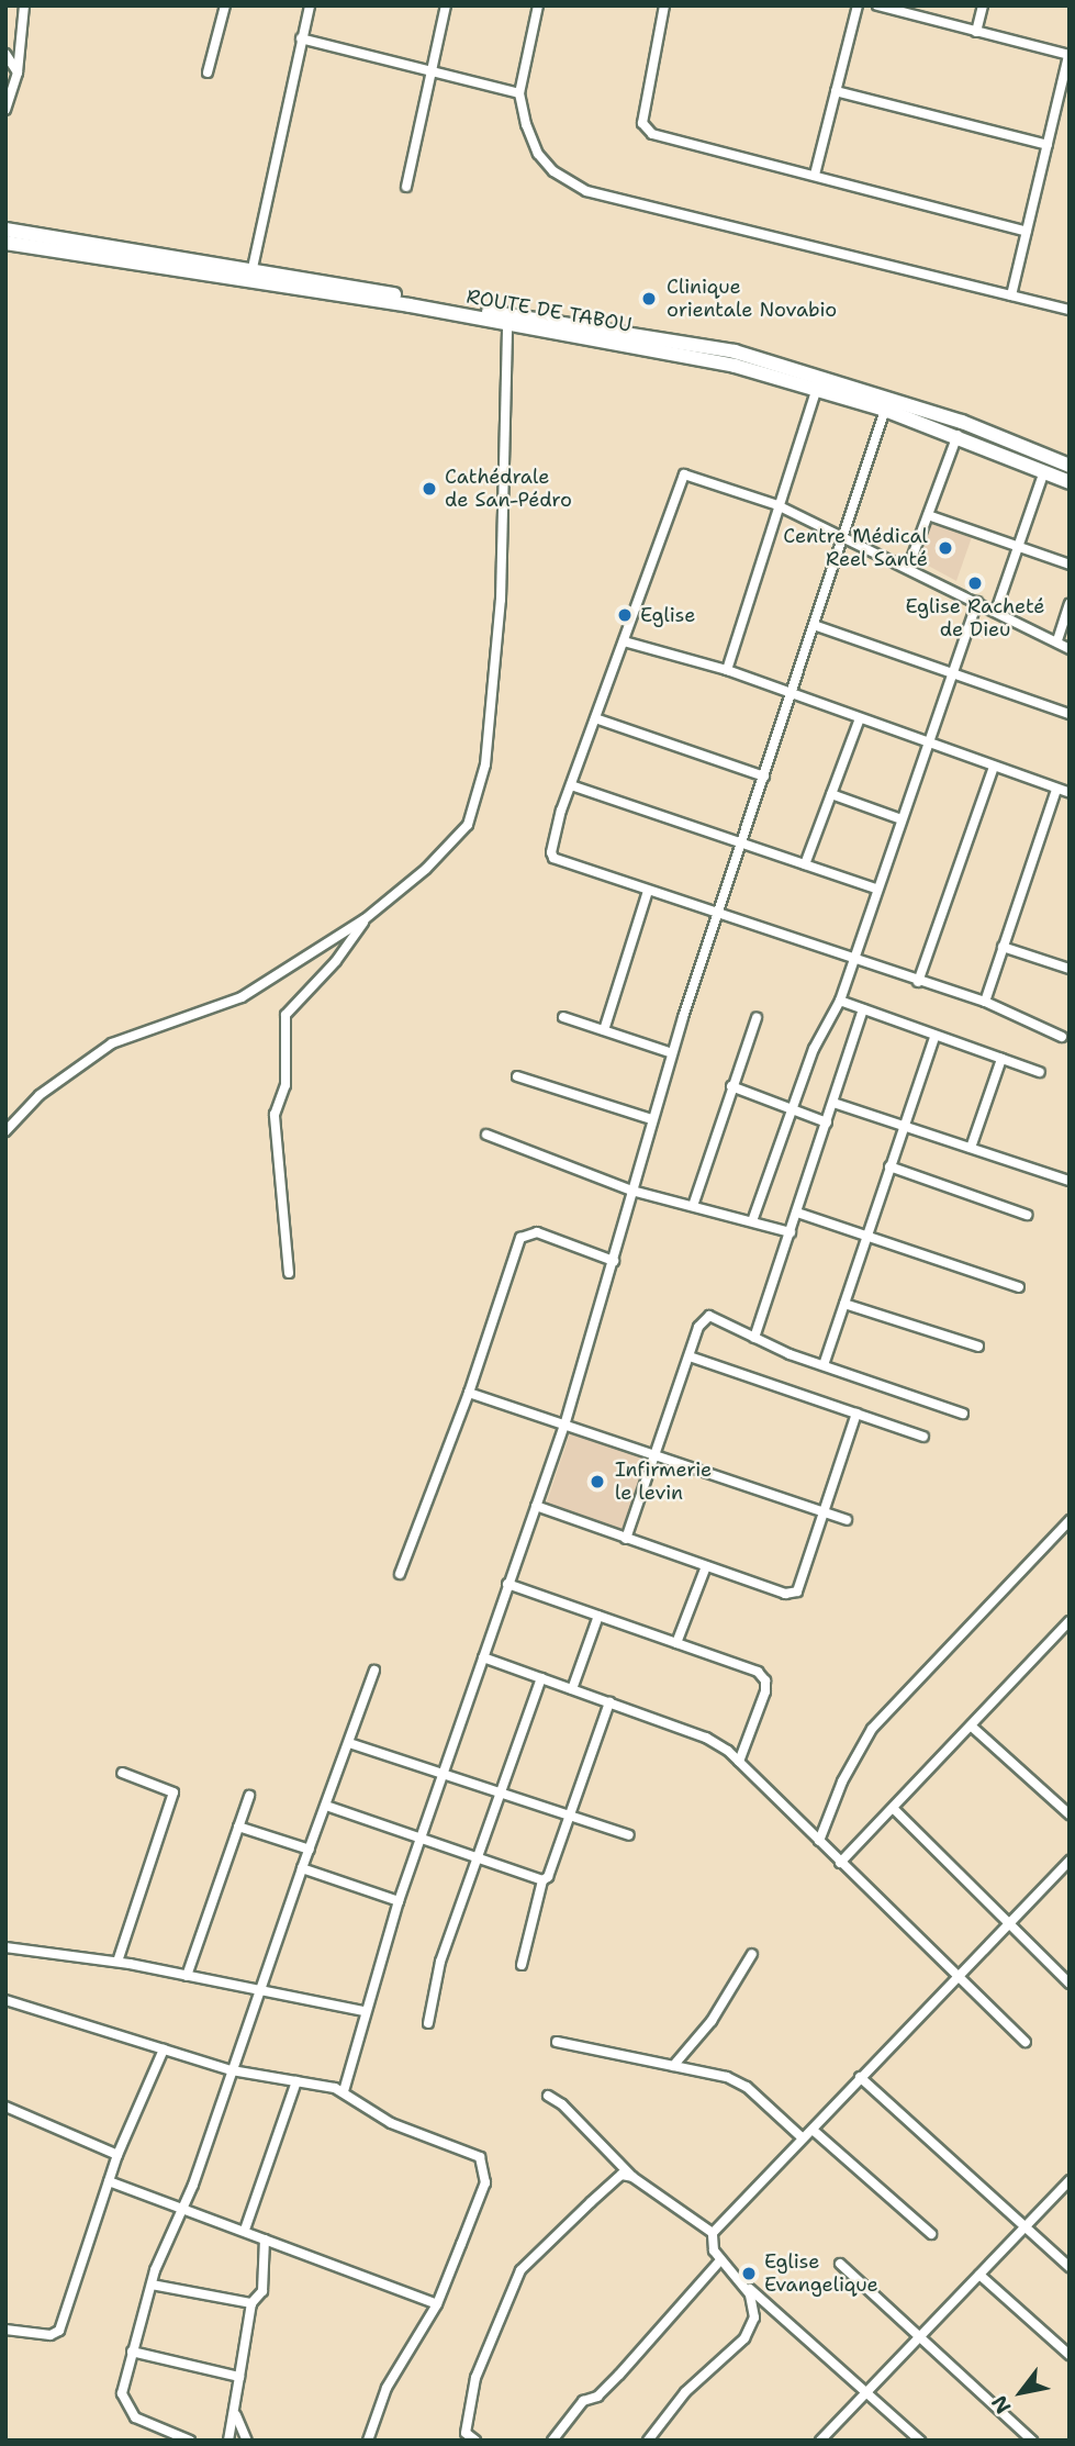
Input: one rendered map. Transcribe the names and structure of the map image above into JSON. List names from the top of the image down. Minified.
{"streets":{"main road":["ROUTE DE TABOU"]},"places":["Clinique orientale Novabio","Cathédrale de San-Pédro","Centre Médical Reel Santé","Eglise Racheté de Dieu","Eglise","Infirmerie le levin","Eglise Evangelique"],"north":"bottom left"}
